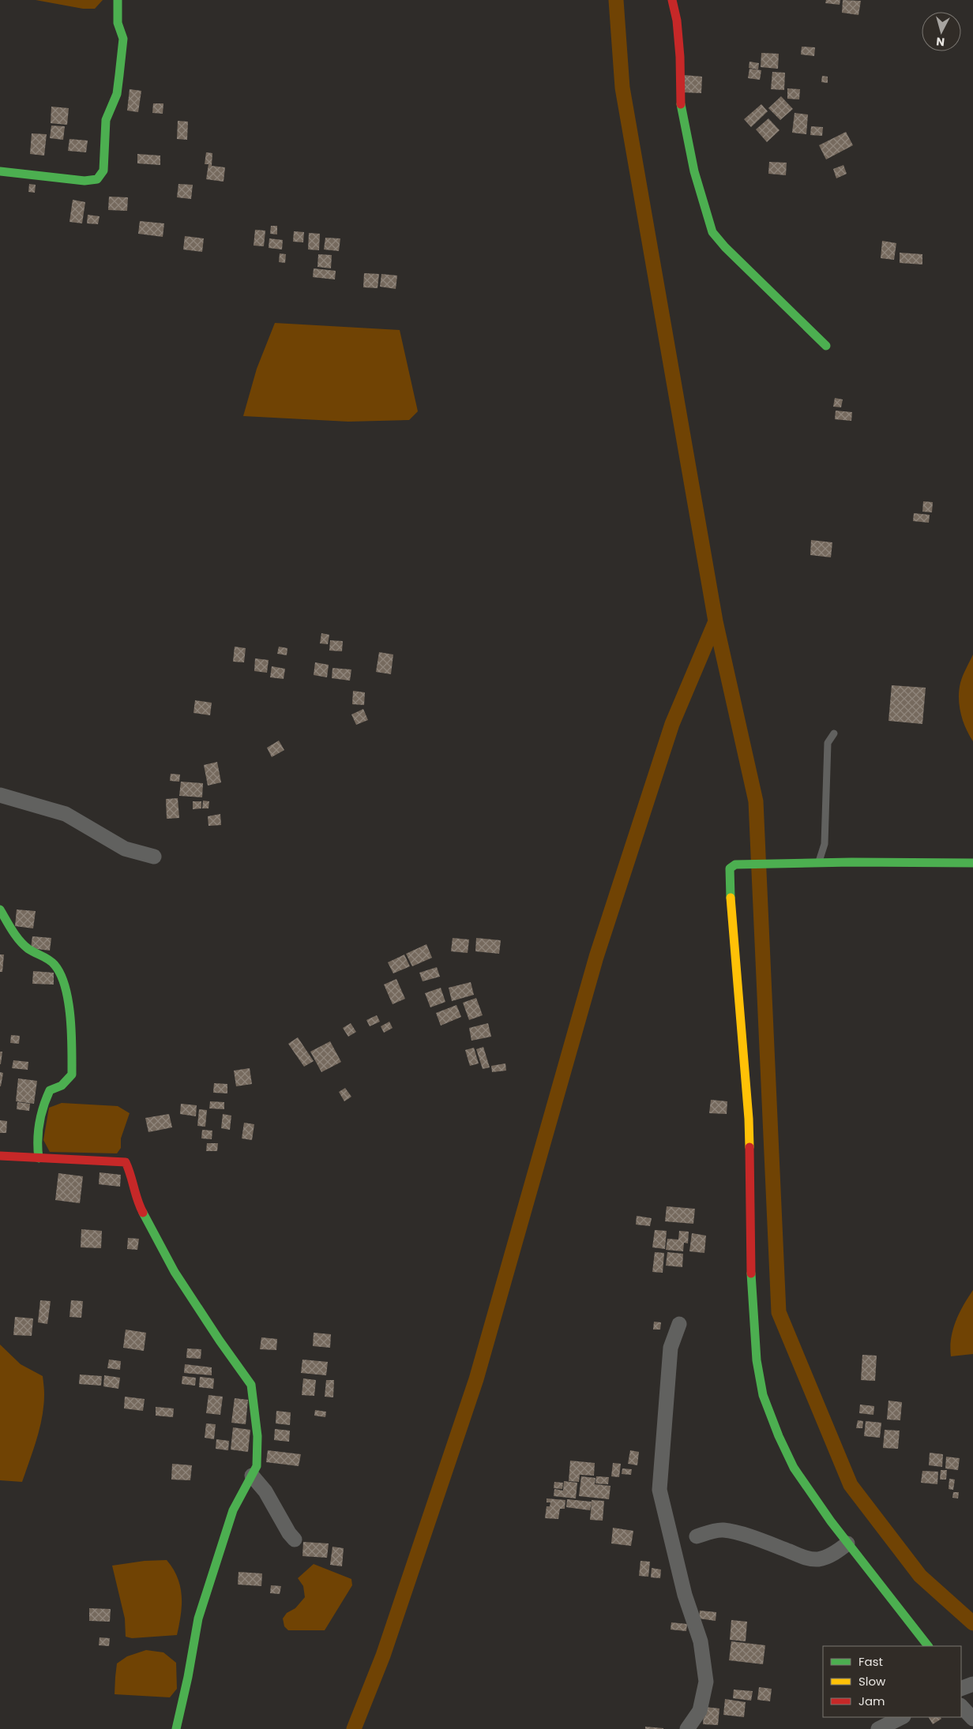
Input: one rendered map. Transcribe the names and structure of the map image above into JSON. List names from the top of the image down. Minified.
{"legend":["Fast","Slow","Jam"],"north":"bottom"}
